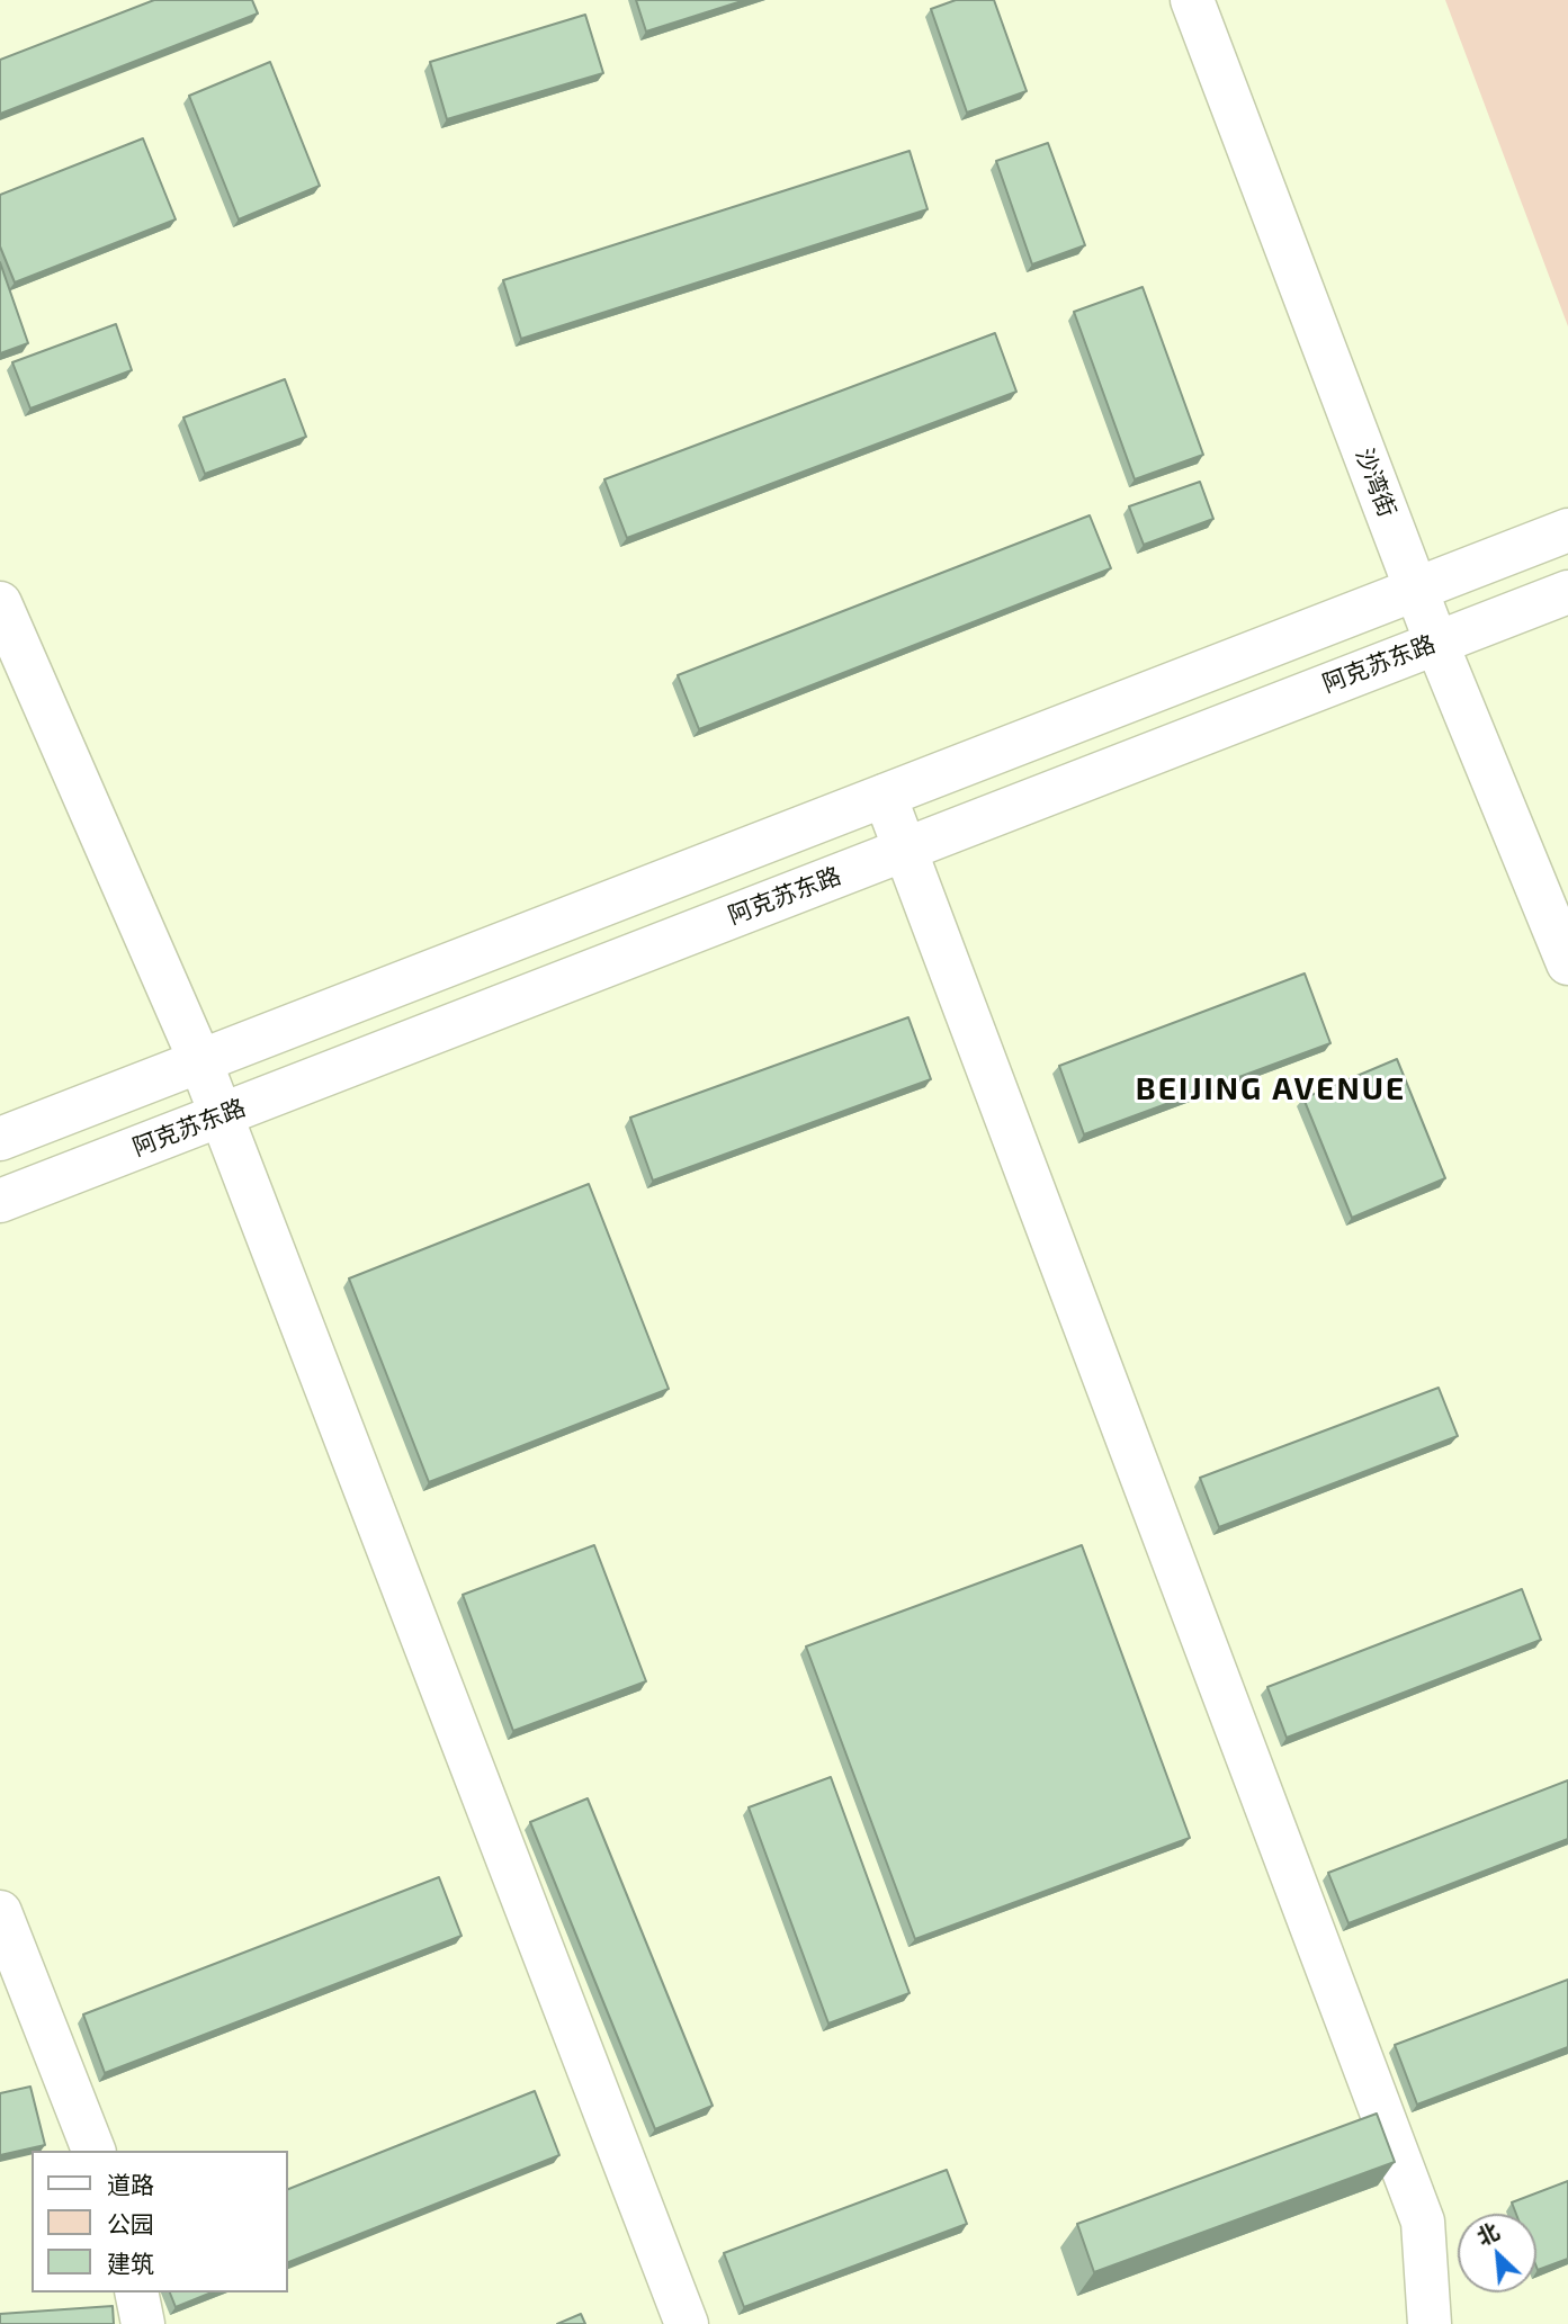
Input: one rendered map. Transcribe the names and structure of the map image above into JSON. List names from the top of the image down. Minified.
{"streets":{"street":["沙湾街","阿克苏东路"]},"crossings":[["沙湾街","阿克苏东路"]],"districts":["BEIJING AVENUE"],"legend":["道路","公园","建筑"],"north":"top left"}
